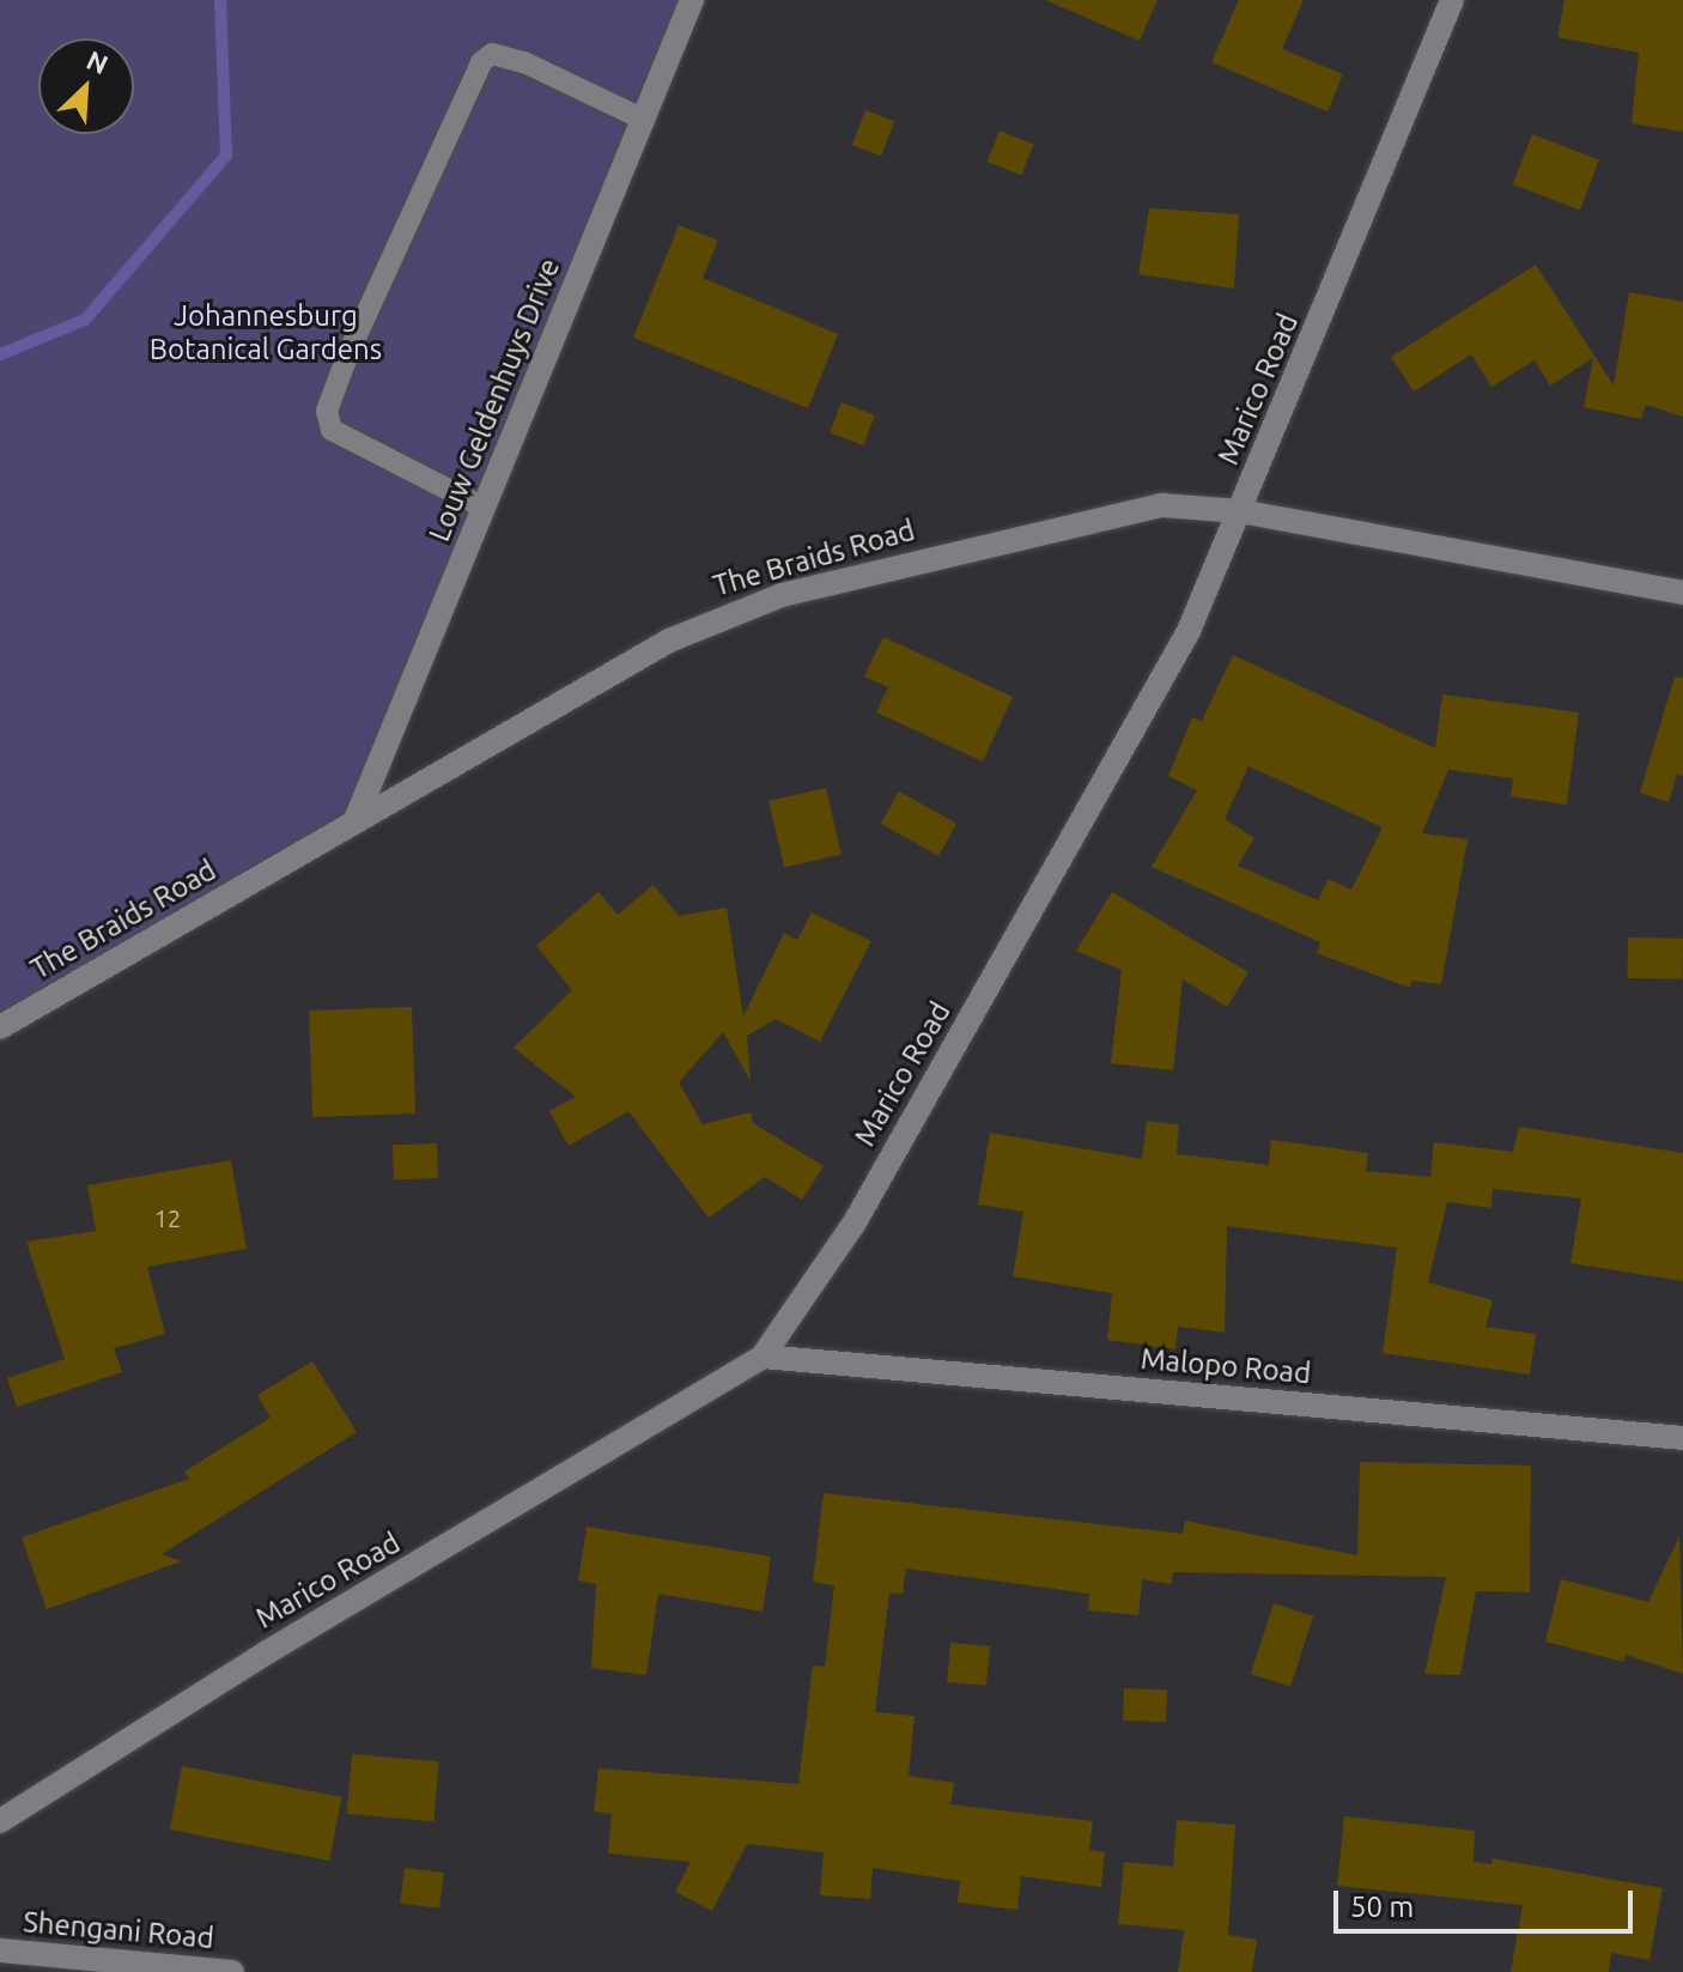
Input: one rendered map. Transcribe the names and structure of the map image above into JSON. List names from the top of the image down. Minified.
{"streets":{"street":["Marico Road","Louw Geldenhuys Drive","The Braids Road","Malopo Road","Shengani Road"]},"crossings":[["Marico Road","The Braids Road"],["Marico Road","Malopo Road"],["Louw Geldenhuys Drive","The Braids Road"]],"parks":["Johannesburg Botanical Gardens"],"house_numbers":["12"],"scale_bar":"50 m","north":"top right"}
